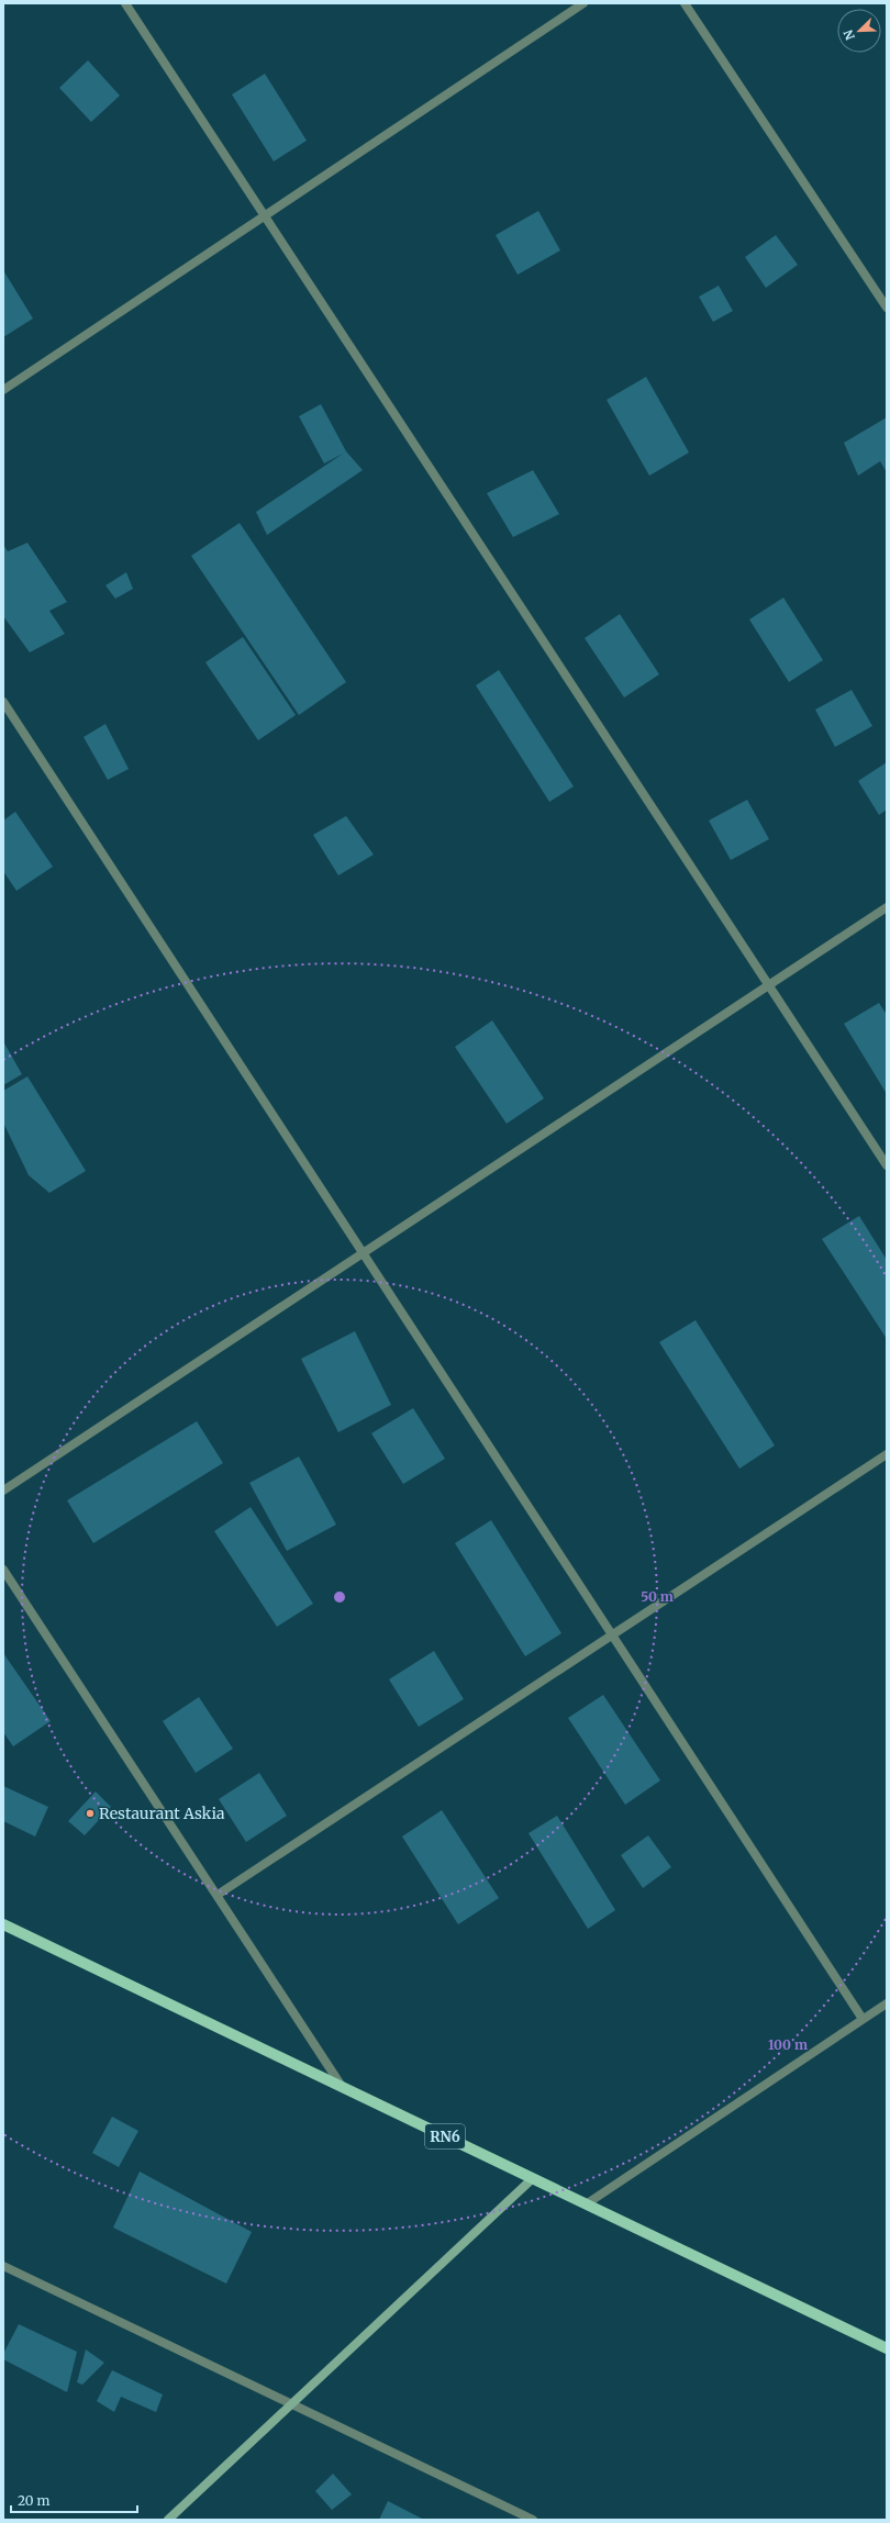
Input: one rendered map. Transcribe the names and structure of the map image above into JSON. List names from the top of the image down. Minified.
{"streets":{"main road":["RN6"]},"places":["Restaurant Askia"],"scale_bar":"20 m","north":"bottom left","rings":["50 m","100 m"]}
